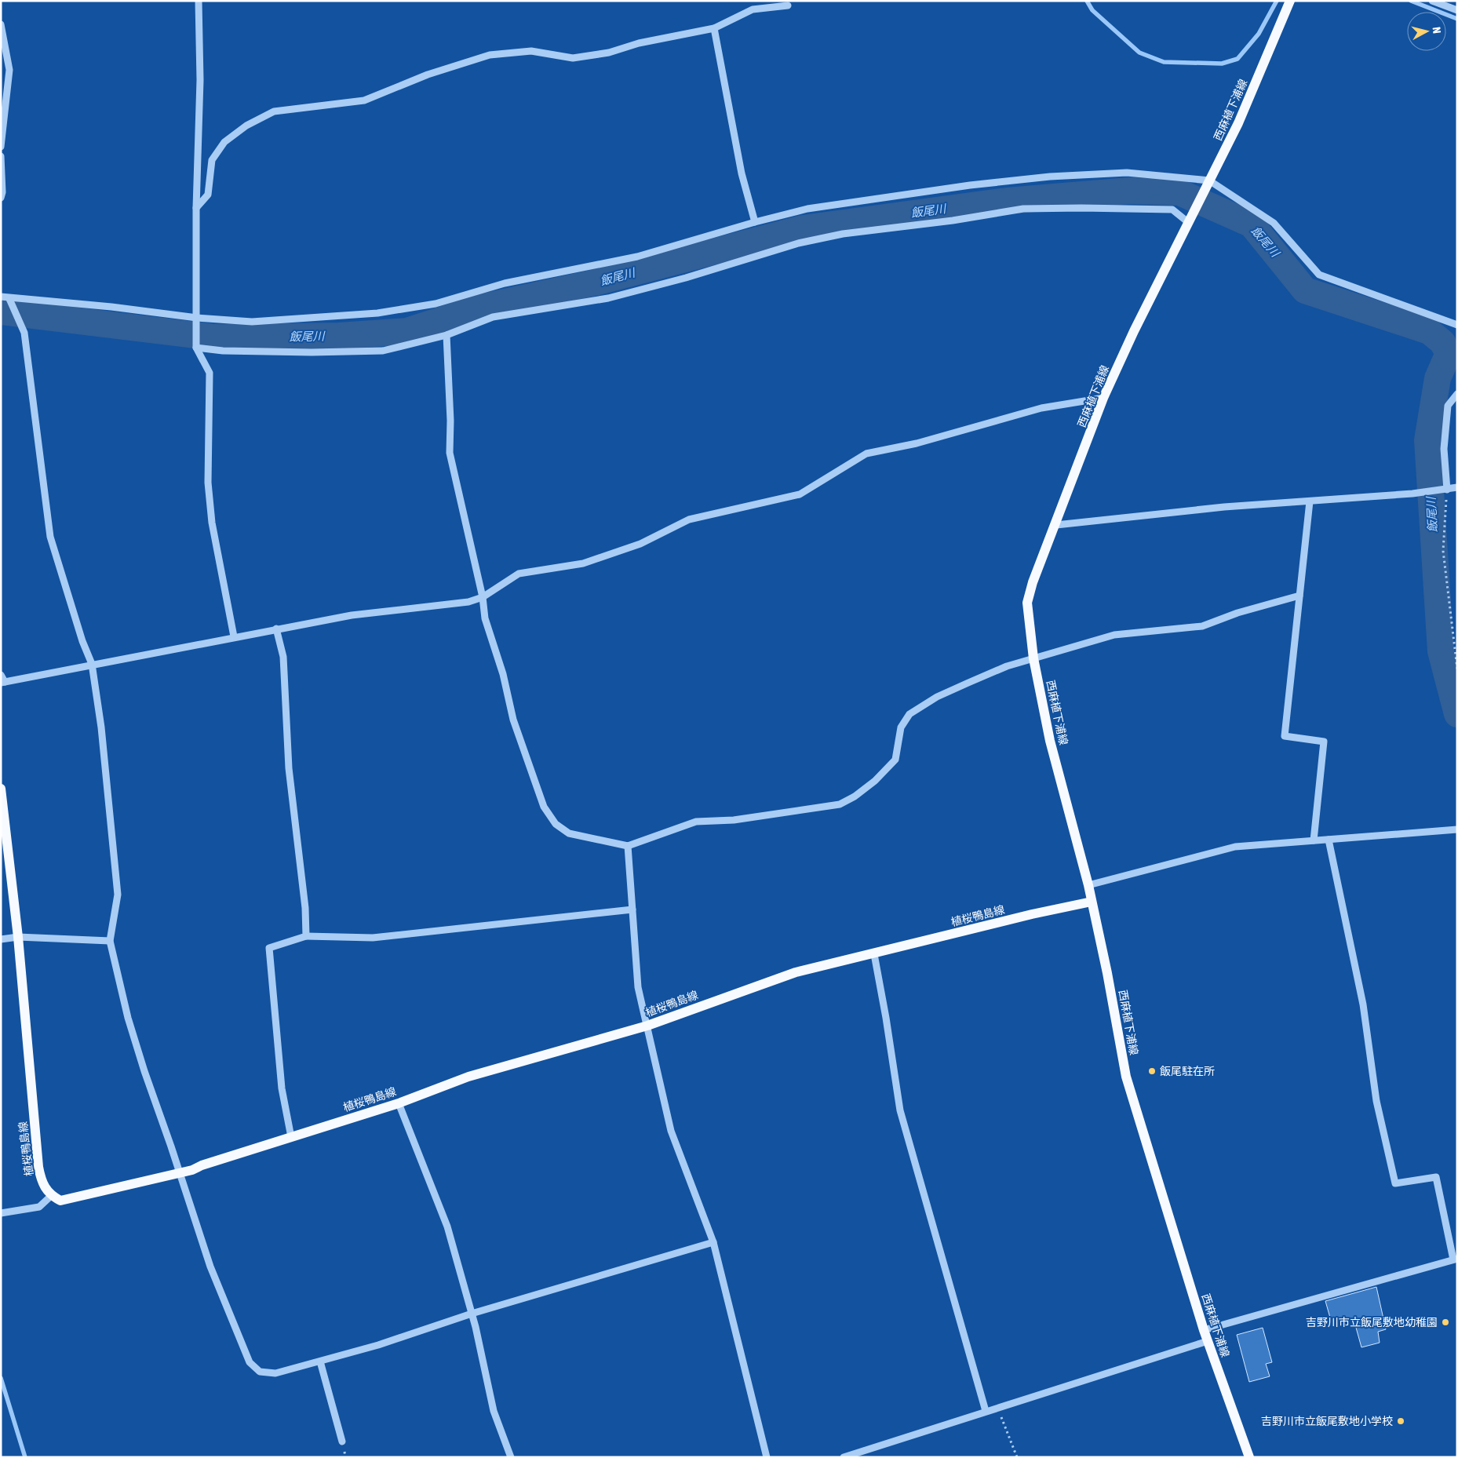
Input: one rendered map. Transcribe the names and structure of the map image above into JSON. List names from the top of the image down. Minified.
{"streets":{"main road":["西麻植下浦線","植桜鴨島線"]},"crossings":[["西麻植下浦線","植桜鴨島線"]],"water":["飯尾川"],"places":["飯尾駐在所","吉野川市立飯尾敷地幼稚園","吉野川市立飯尾敷地小学校"],"north":"right"}
